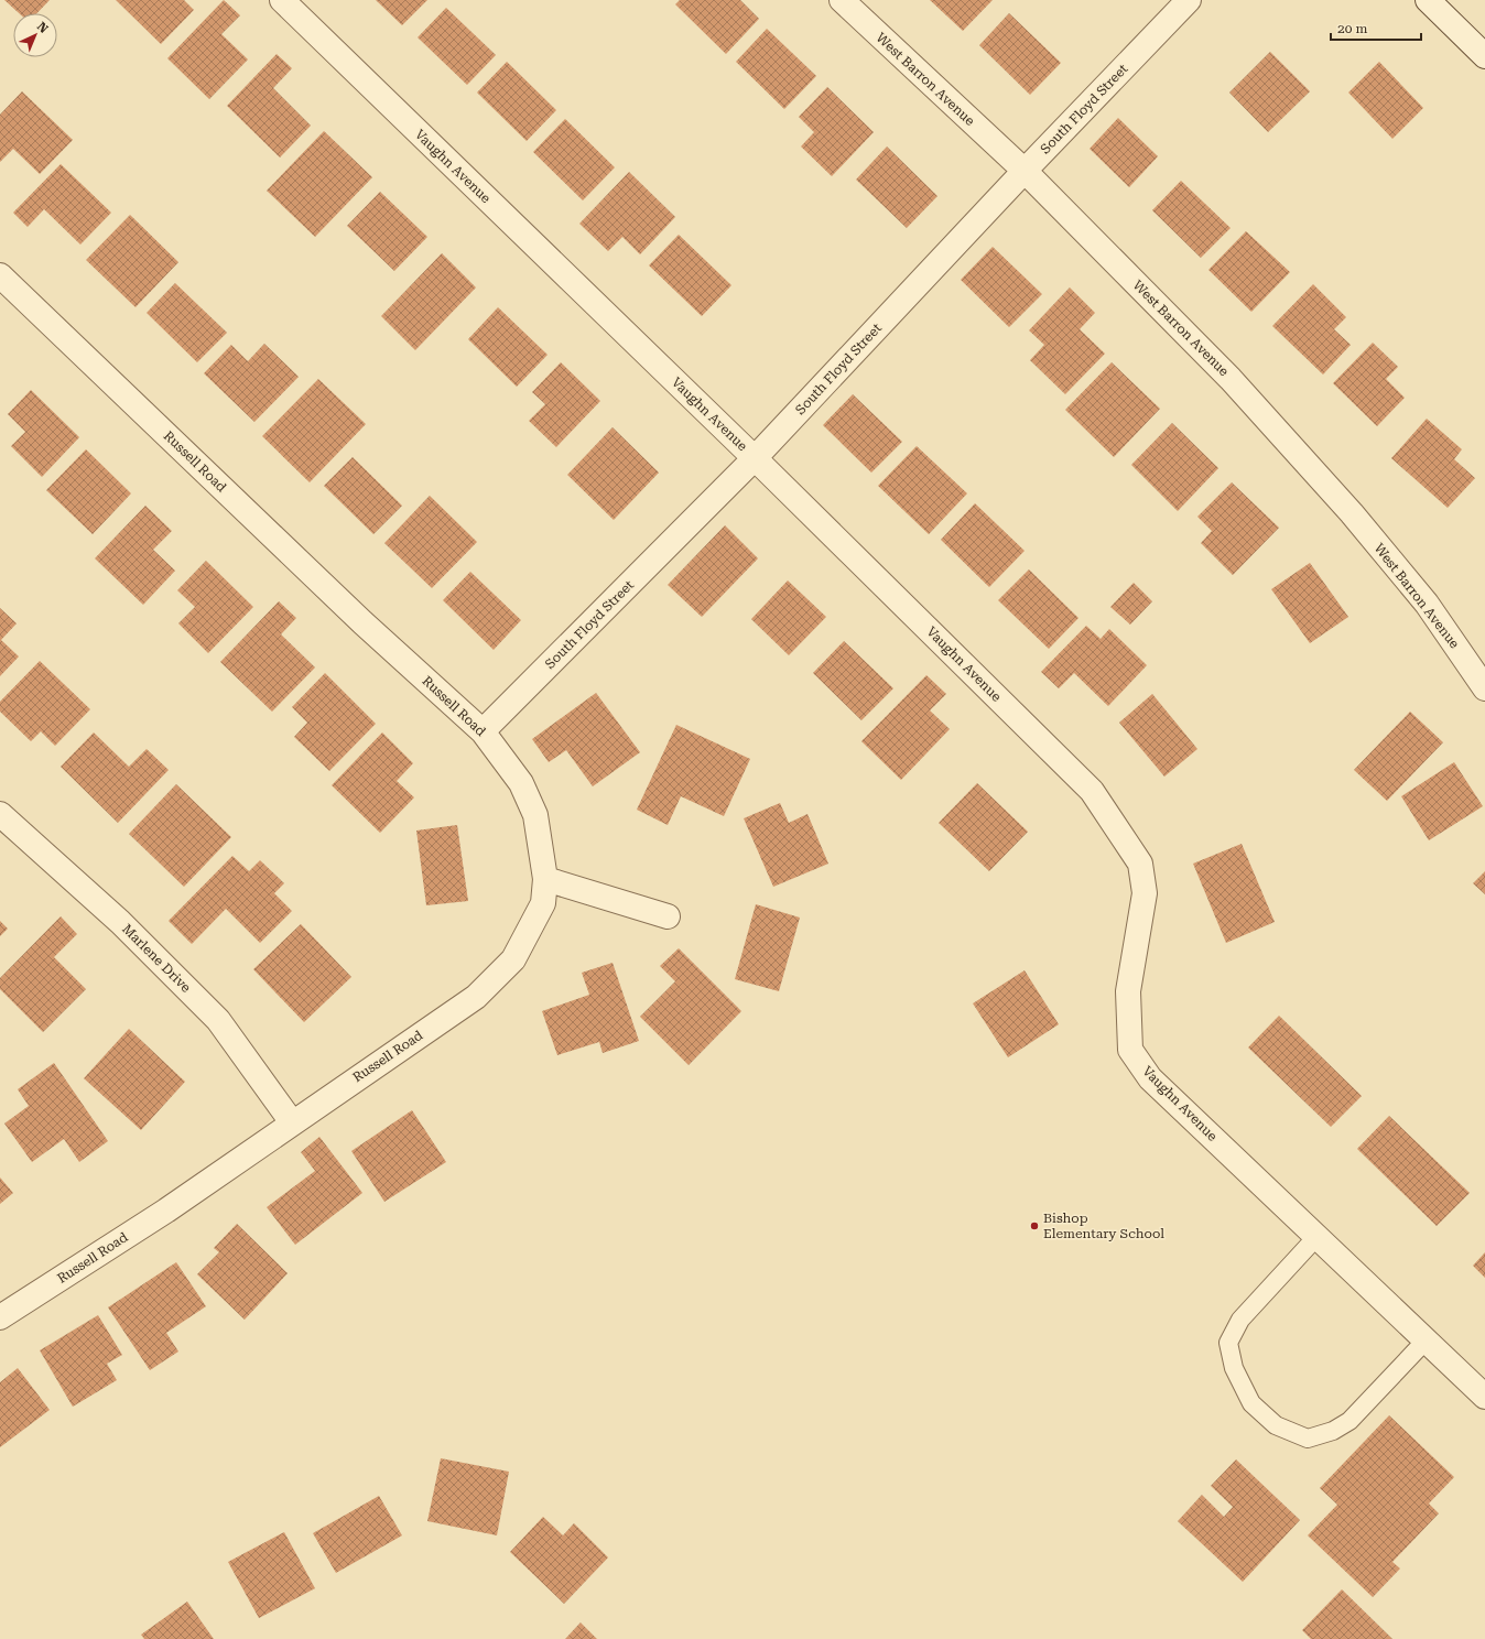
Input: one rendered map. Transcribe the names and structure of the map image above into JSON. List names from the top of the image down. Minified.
{"streets":{"street":["West Barron Avenue","South Floyd Street","Vaughn Avenue","Russell Road","Marlene Drive"]},"crossings":[["West Barron Avenue","South Floyd Street"],["South Floyd Street","Vaughn Avenue"],["South Floyd Street","Russell Road"],["Russell Road","Marlene Drive"]],"places":["Bishop Elementary School"],"scale_bar":"20 m","north":"top right"}
